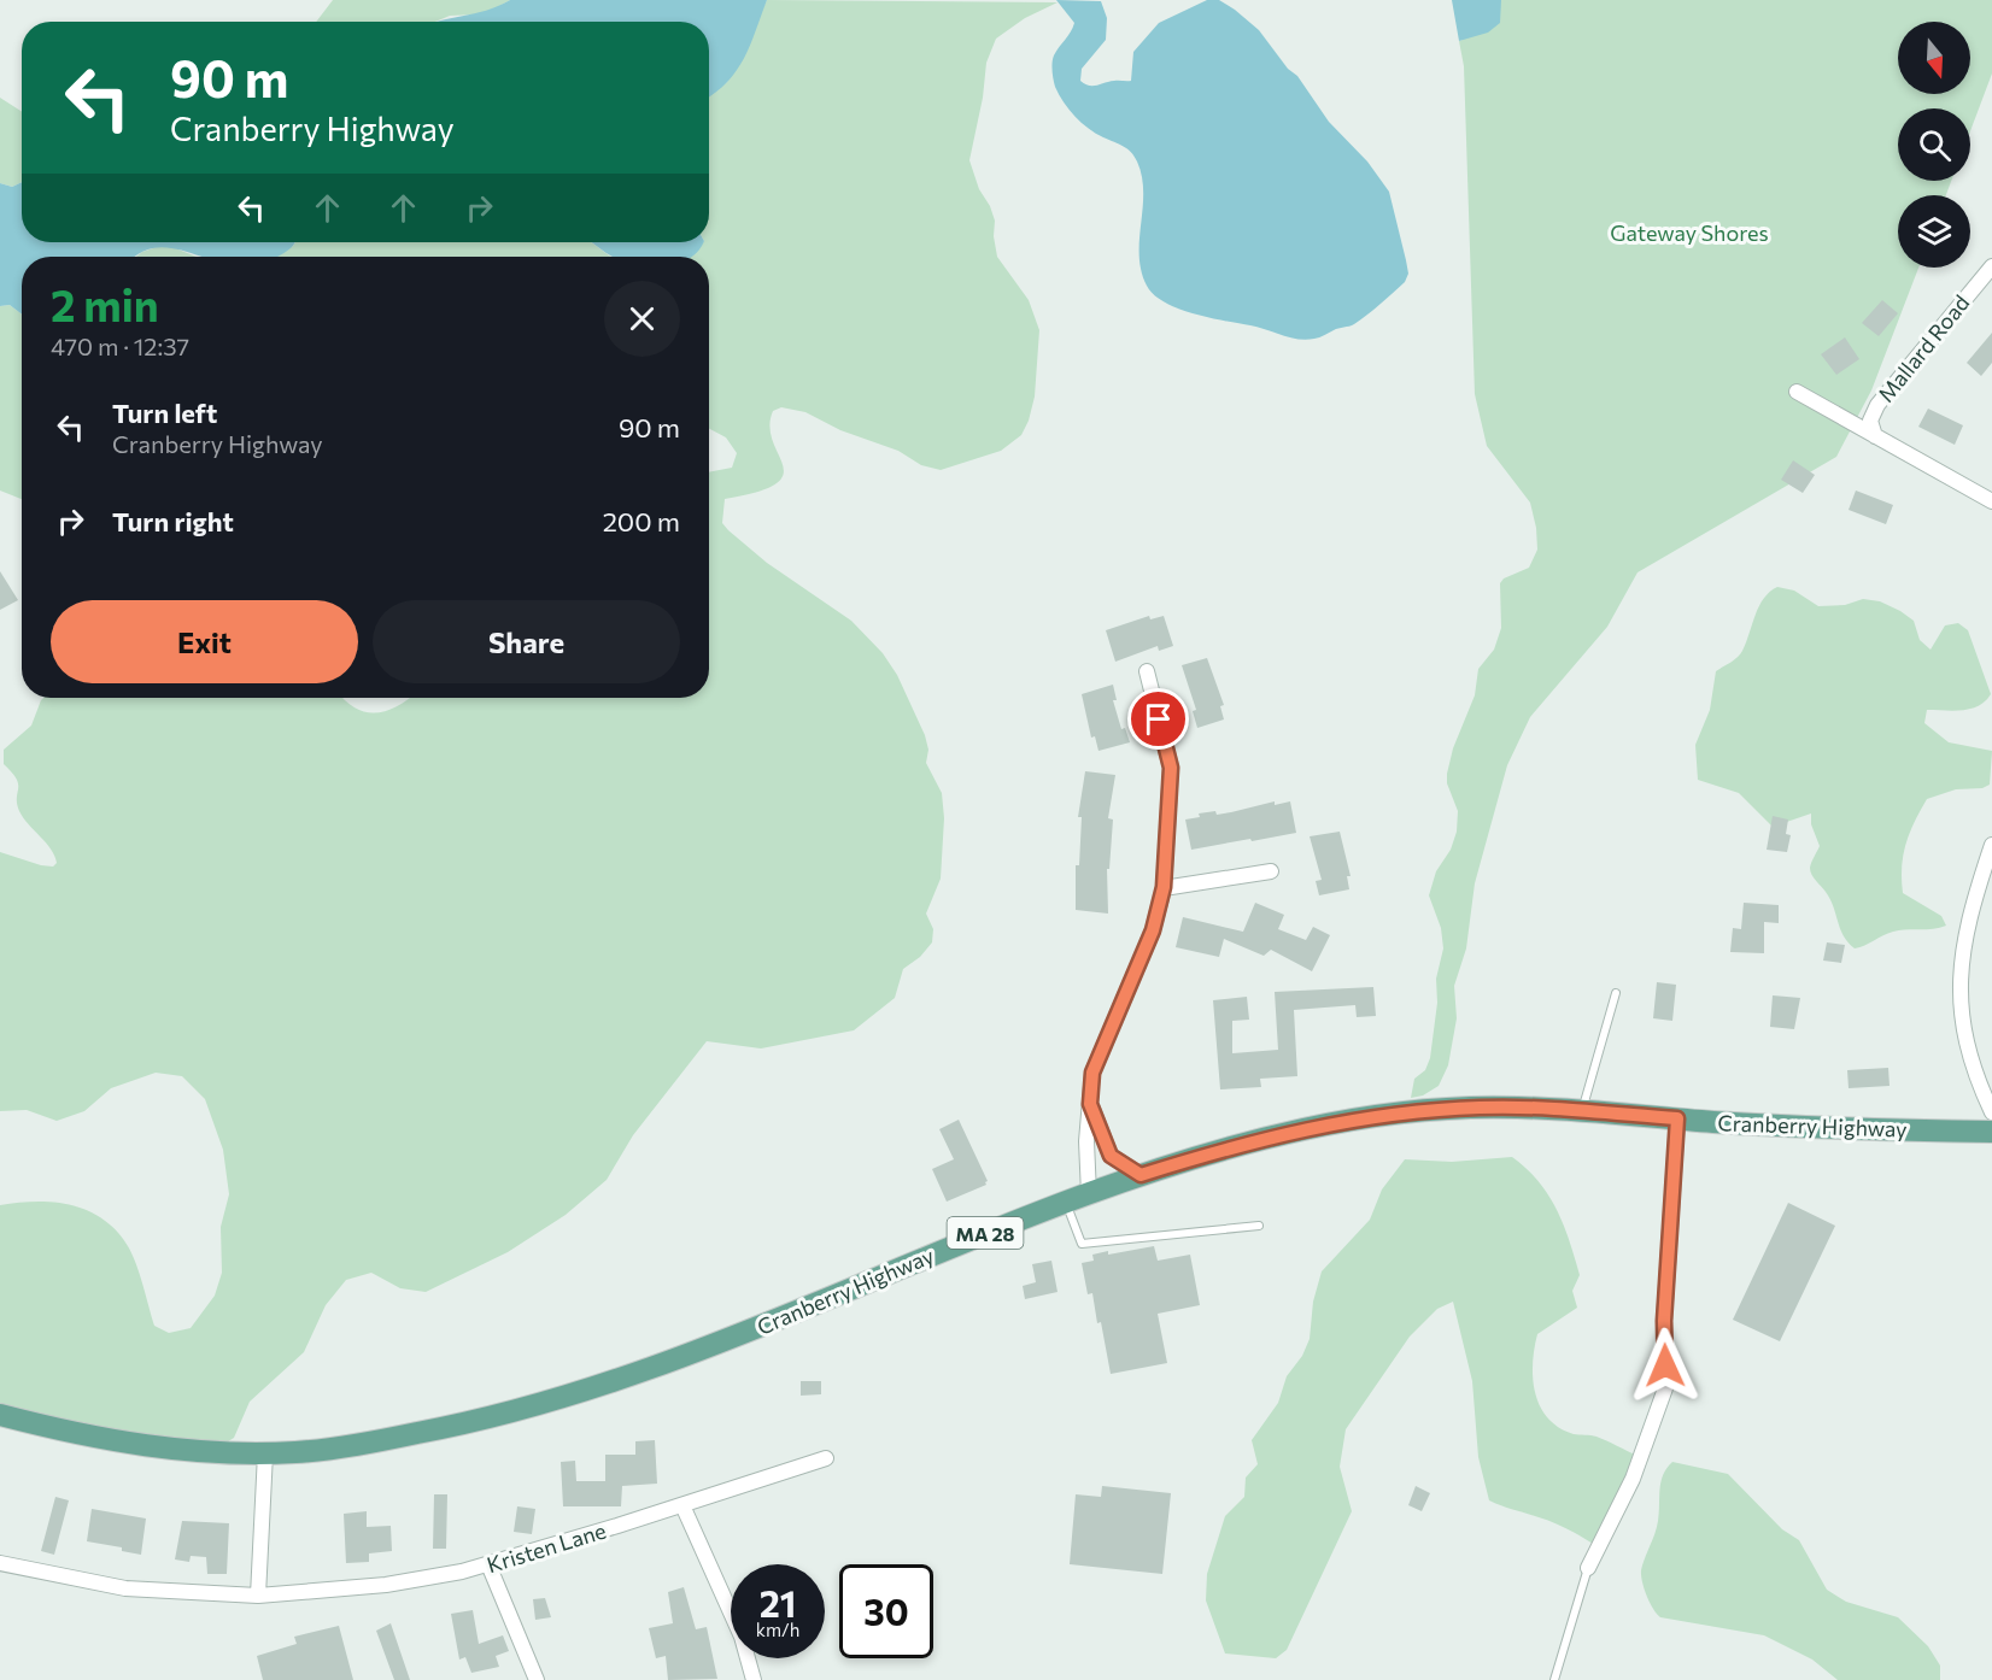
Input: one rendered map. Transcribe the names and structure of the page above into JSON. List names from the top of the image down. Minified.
{"streets":{"main road":["Cranberry Highway","MA 28"],"street":["Mallard Road","Kristen Lane"]},"parks":["Gateway Shores"],"north":"bottom","page":{"turn":["90 m","Cranberry Highway"],"heading":["2 min","470 m · 12:37"],"list":[{"name":"Turn left","note":"Cranberry Highway","value":"90 m"},{"name":"Turn right","value":"200 m"}],"buttons":["Exit","Share"],"speed":"21 km/h","limit":"30"}}
